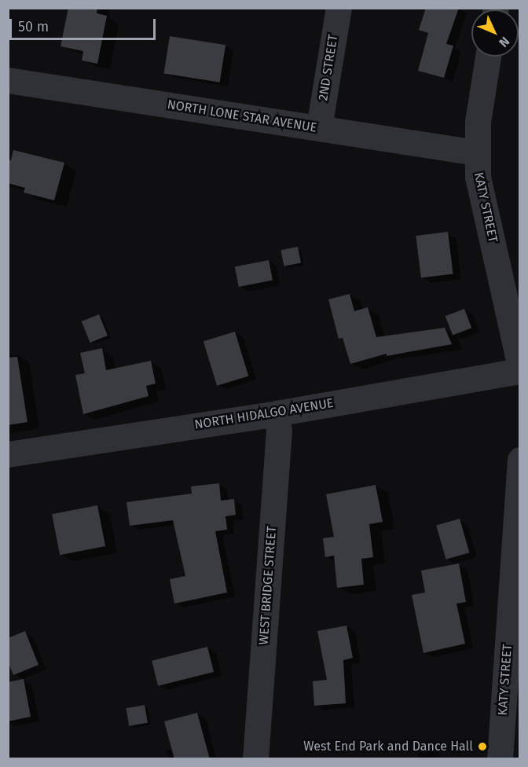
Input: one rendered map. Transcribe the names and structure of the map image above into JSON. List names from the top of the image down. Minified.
{"streets":{"street":["2ND STREET","NORTH LONE STAR AVENUE","KATY STREET","NORTH HIDALGO AVENUE","WEST BRIDGE STREET"]},"crossings":[["2ND STREET","NORTH LONE STAR AVENUE"],["NORTH LONE STAR AVENUE","KATY STREET"],["NORTH HIDALGO AVENUE","WEST BRIDGE STREET"]],"places":["West End Park and Dance Hall"],"scale_bar":"50 m","north":"bottom right"}
